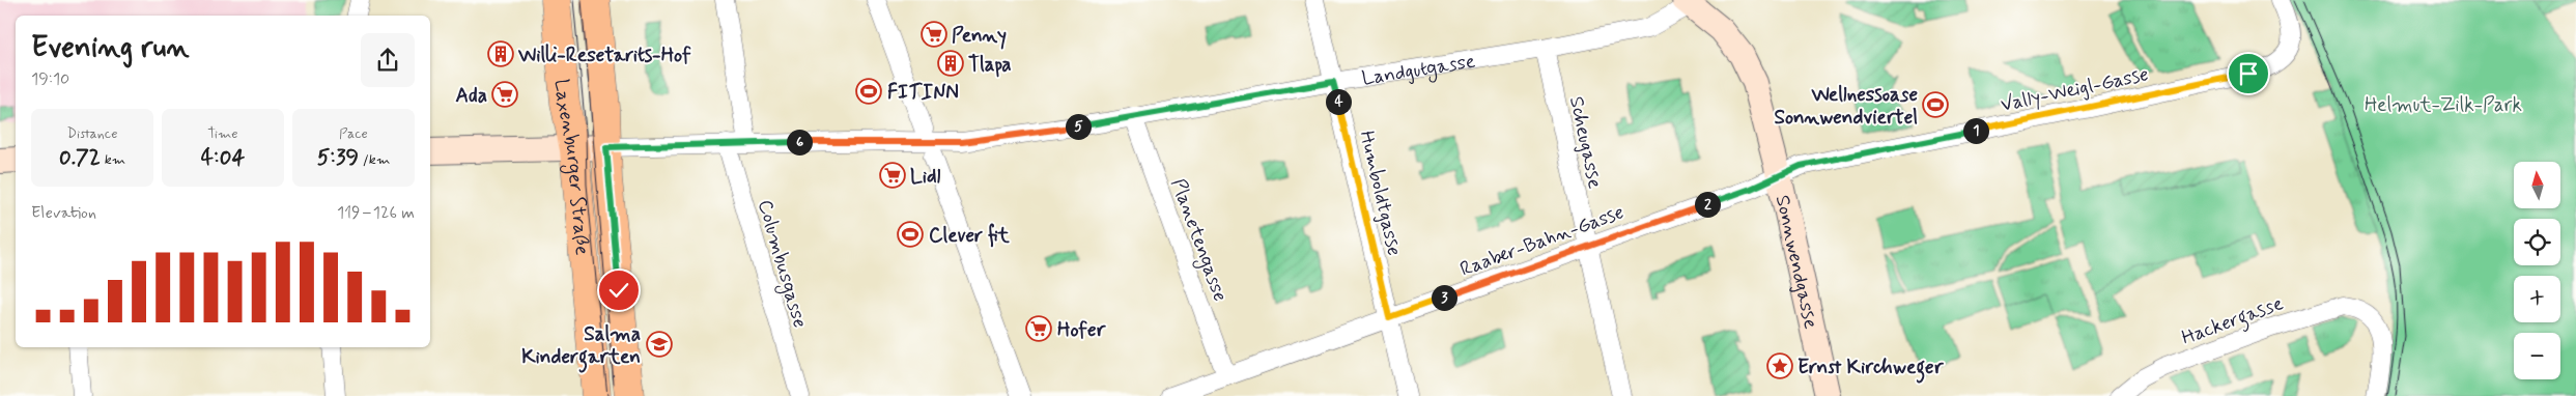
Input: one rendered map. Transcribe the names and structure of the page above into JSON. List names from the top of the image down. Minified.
{"streets":{"main road":["Landgutgasse","Laxenburger Straße","Sonnwendgasse"],"street":["Vally-Weigl-Gasse","Scheugasse","Humboldtgasse","Planetengasse","Raaber-Bahn-Gasse","Columbusgasse","Hackergasse"]},"crossings":[["Landgutgasse","Scheugasse"],["Landgutgasse","Laxenburger Straße"],["Landgutgasse","Humboldtgasse"],["Landgutgasse","Planetengasse"],["Landgutgasse","Sonnwendgasse"],["Landgutgasse","Columbusgasse"],["Vally-Weigl-Gasse","Raaber-Bahn-Gasse"],["Vally-Weigl-Gasse","Sonnwendgasse"],["Scheugasse","Raaber-Bahn-Gasse"],["Humboldtgasse","Raaber-Bahn-Gasse"],["Planetengasse","Raaber-Bahn-Gasse"],["Raaber-Bahn-Gasse","Sonnwendgasse"]],"parks":["Helmut-Zilk-Park"],"places":{"supermarket":["Penny","Ada","Lidl","Hofer"],"building":["Willi-Resetarits-Hof","Tlapa"],"sports":["FITINN","Wellnessoase Sonnwendviertel","Clever fit"],"school or university":["Salma Kindergarten"],"place":["Ernst Kirchweger"]},"north":"top","page":{"heading":["Evening run","19:10"],"pins":["4","5","1","6","2","3"],"stats":[["Distance","0.72 km"],["Time","4:04"],["Pace","5:39 /km"]],"map_buttons":["+","−"],"chart":["Elevation","119–126 m"]}}
